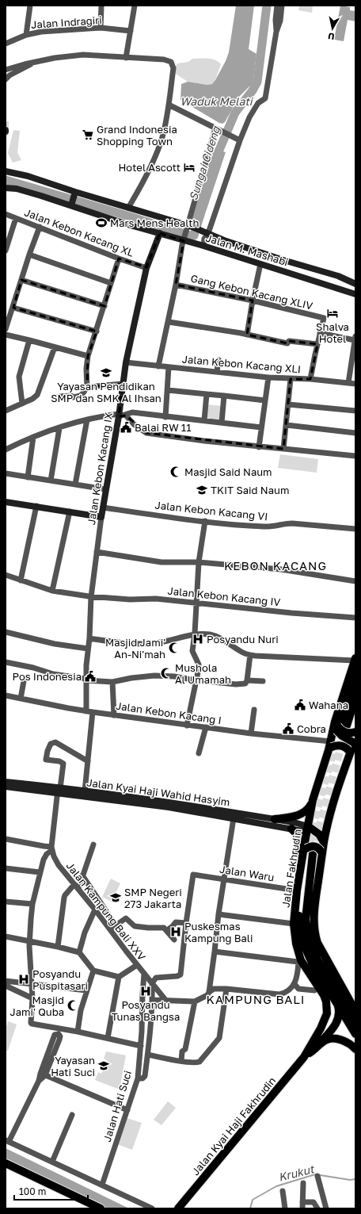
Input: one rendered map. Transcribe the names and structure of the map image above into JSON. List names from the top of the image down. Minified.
{"streets":{"main road":["Jalan Fakhrudin","Jalan Kyai Haji Fakhrudin"],"street":["Jalan Indragiri","Jalan Kebon Kacang XL","Jalan M. Mashabi","Gang Kebon Kacang XLIV","Jalan Kebon Kacang XLI","Jalan Kebon Kacang IX","Jalan Kebon Kacang VI","Jalan Kebon Kacang IV","Jalan Kebon Kacang I","Jalan Kyai Haji Wahid Hasyim","Jalan Waru","Jalan Kampung Bali XXV","Jalan Hati Suci"]},"crossings":[["Jalan Kebon Kacang XL","Jalan Kebon Kacang IX"],["Jalan M. Mashabi","Jalan Kebon Kacang IX"],["Jalan Kebon Kacang XLI","Jalan Kebon Kacang IX"],["Jalan Kebon Kacang IX","Jalan Kebon Kacang VI"],["Jalan Kebon Kacang IX","Jalan Kebon Kacang IV"],["Jalan Kebon Kacang IX","Jalan Kebon Kacang I"],["Jalan Kebon Kacang I","Jalan Fakhrudin"],["Jalan Kyai Haji Wahid Hasyim","Jalan Fakhrudin"],["Jalan Kyai Haji Wahid Hasyim","Jalan Kampung Bali XXV"],["Jalan Fakhrudin","Jalan Waru"],["Jalan Fakhrudin","Jalan Kyai Haji Fakhrudin"],["Jalan Kampung Bali XXV","Jalan Hati Suci"]],"districts":["KEBON KACANG","KAMPUNG BALI"],"water":["Waduk Melati","Sungai Cideng","Krukut"],"places":{"supermarket":["Grand Indonesia Shopping Town"],"hotel":["Hotel Ascott","Shalva Hotel"],"sports":["Mars Mens Health"],"school or university":["Yayasan Pendidikan SMP dan SMK Al Ihsan","TKIT Said Naum","SMP Negeri 273 Jakarta","Yayasan Hati Suci"],"public building":["Balai RW 11","Pos Indonesia","Wahana","Cobra"],"mosque":["Masjid Said Naum","Masjid Jami' An-Ni'mah","Mushola Al Umamah","Masjid Jami' Quba"],"hospital":["Posyandu Nuri","Puskesmas Kampung Bali","Posyandu Puspitasari","Posyandu Tunas Bangsa"]},"scale_bar":"100 m","north":"bottom"}
